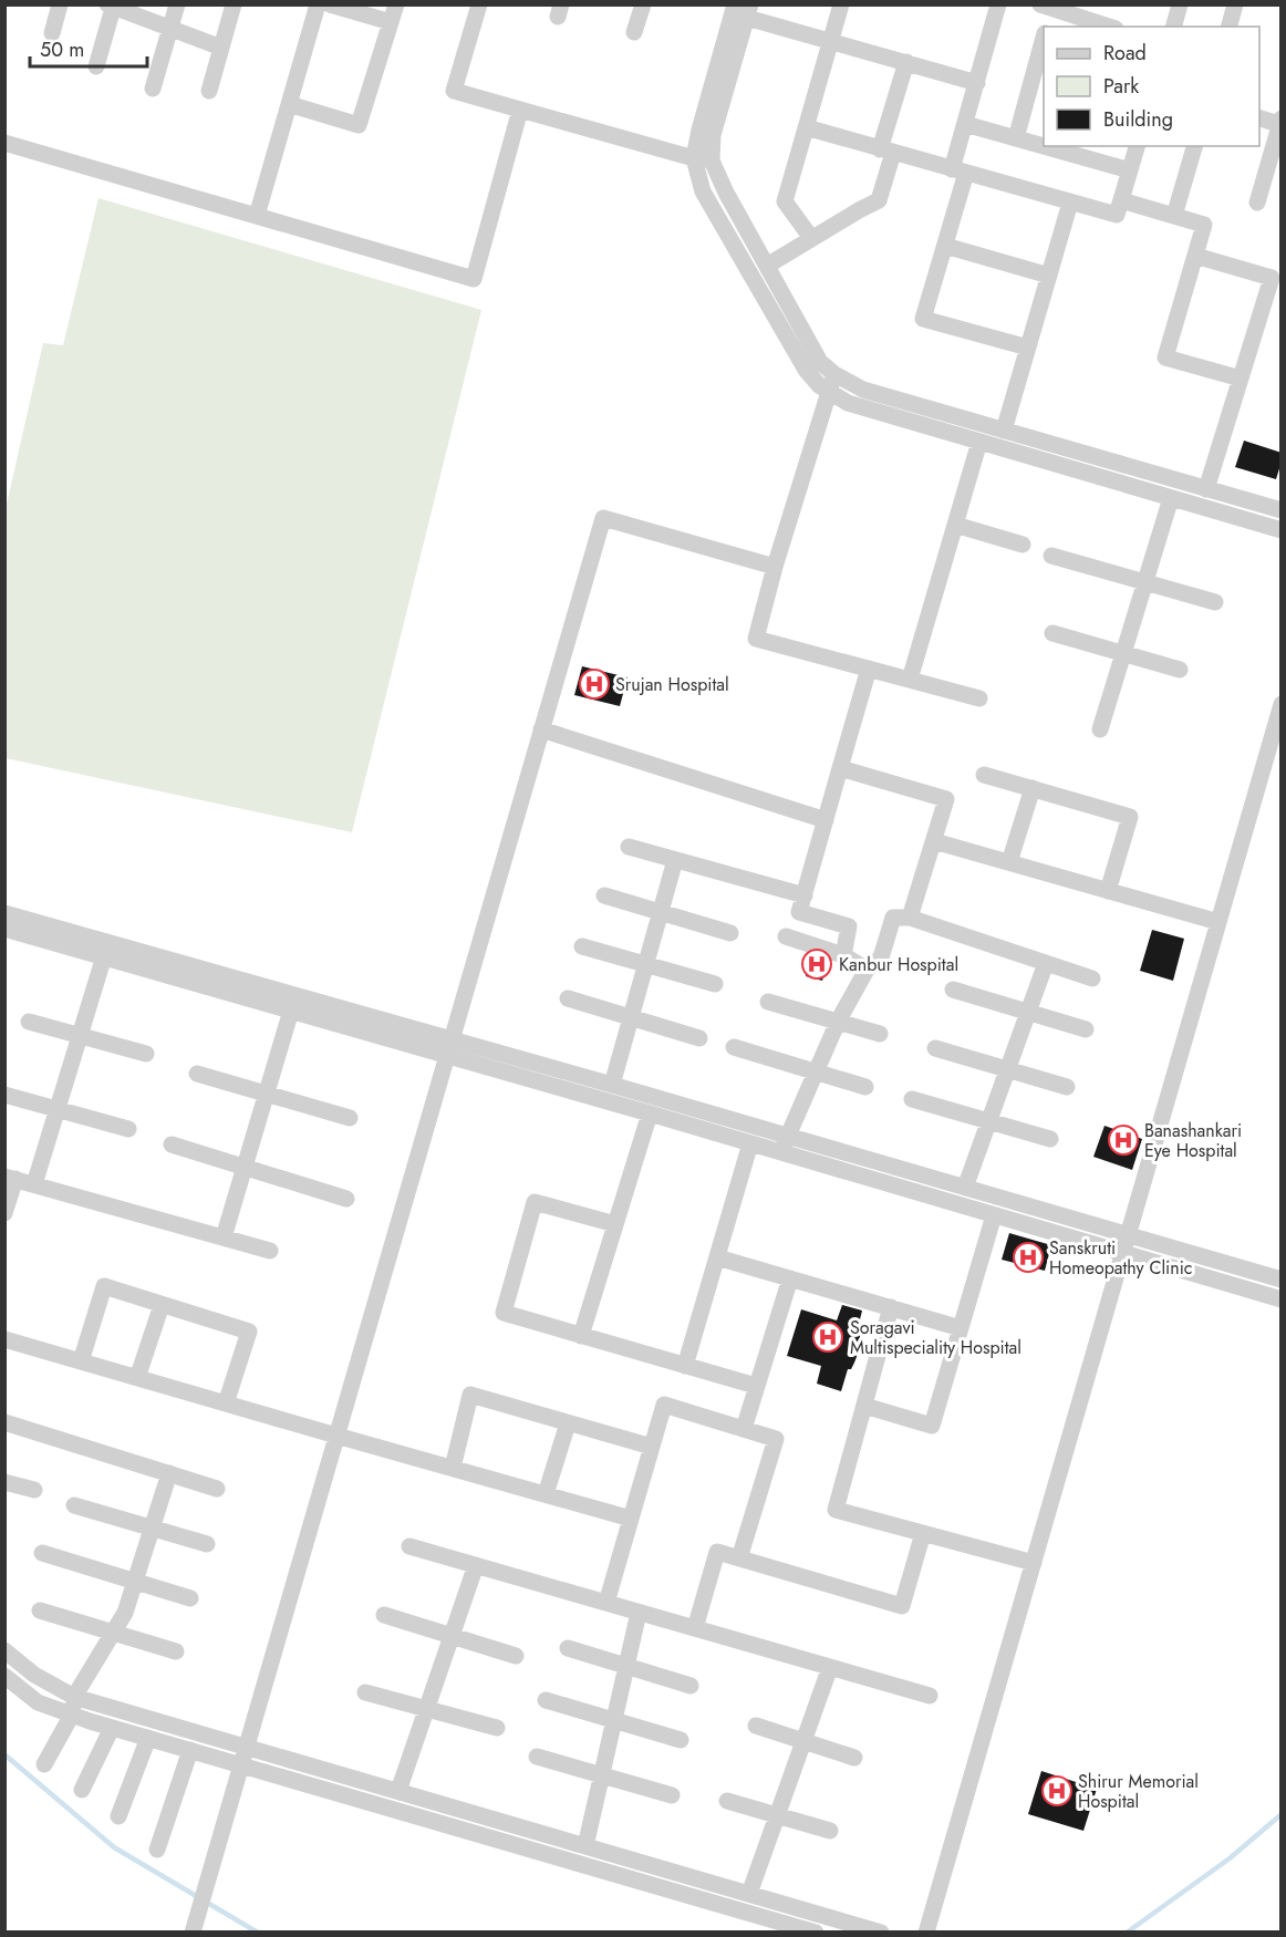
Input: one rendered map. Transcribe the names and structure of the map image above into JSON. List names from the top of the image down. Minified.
{"places":{"hospital":["Srujan Hospital","Kanbur Hospital","Banashankari Eye Hospital","Sanskruti Homeopathy Clinic","Soragavi Multispeciality Hospital","Shirur Memorial Hospital"]},"legend":["Road","Park","Building"],"scale_bar":"50 m"}
